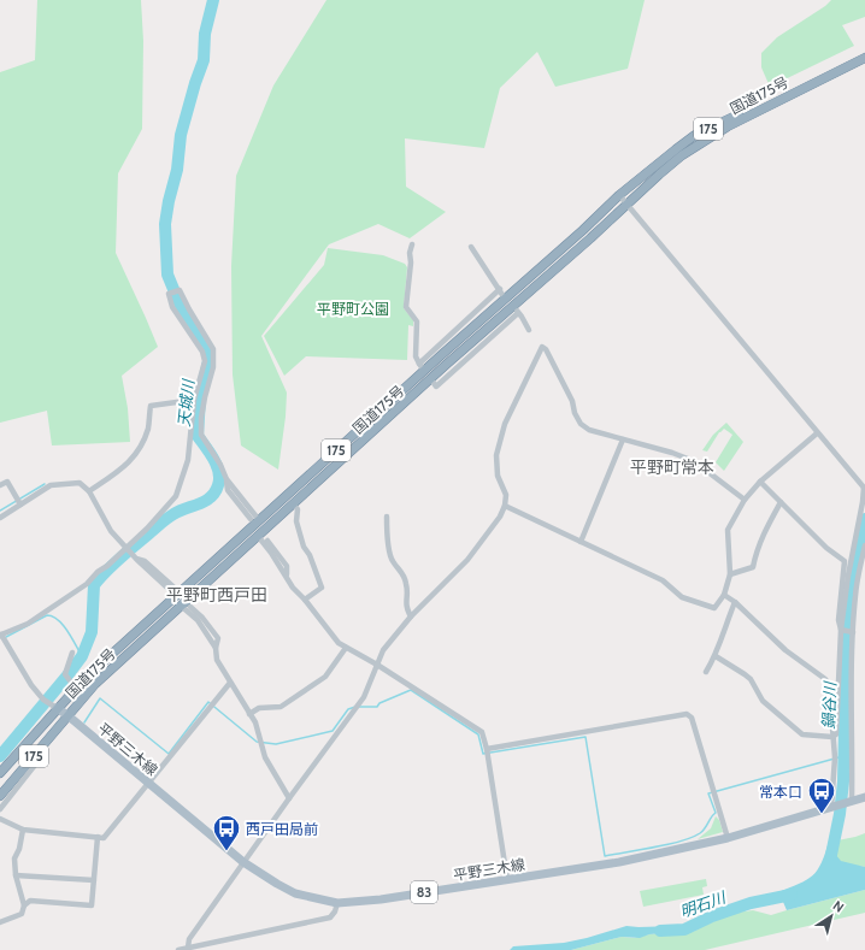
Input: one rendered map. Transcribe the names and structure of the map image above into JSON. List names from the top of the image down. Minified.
{"streets":{"highway":["国道175号","175"],"main road":["平野三木線","83"]},"crossings":[["国道175号","平野三木線"]],"districts":["平野町常本","平野町西戸田"],"water":["天城川","鍋谷川","明石川"],"parks":["平野町公園"],"places":{"bus stop":["常本口","西戸田局前"]},"north":"top right"}
